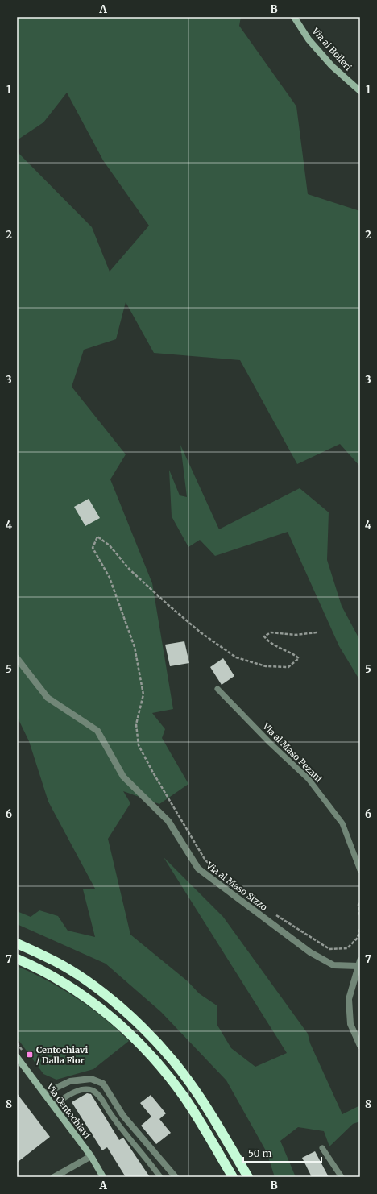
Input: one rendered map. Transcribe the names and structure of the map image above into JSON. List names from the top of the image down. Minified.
{"streets":{"street":["Via ai Bolleri","Via al Maso Sizzo","Via Centochiavi"],"lane":["Via al Maso Pezani"]},"places":{"transit":["Centochiavi / Dalla Fior"]},"scale_bar":"50 m","grid":{"columns":["A","B"],"rows":["1","2","3","4","5","6","7","8"]}}
